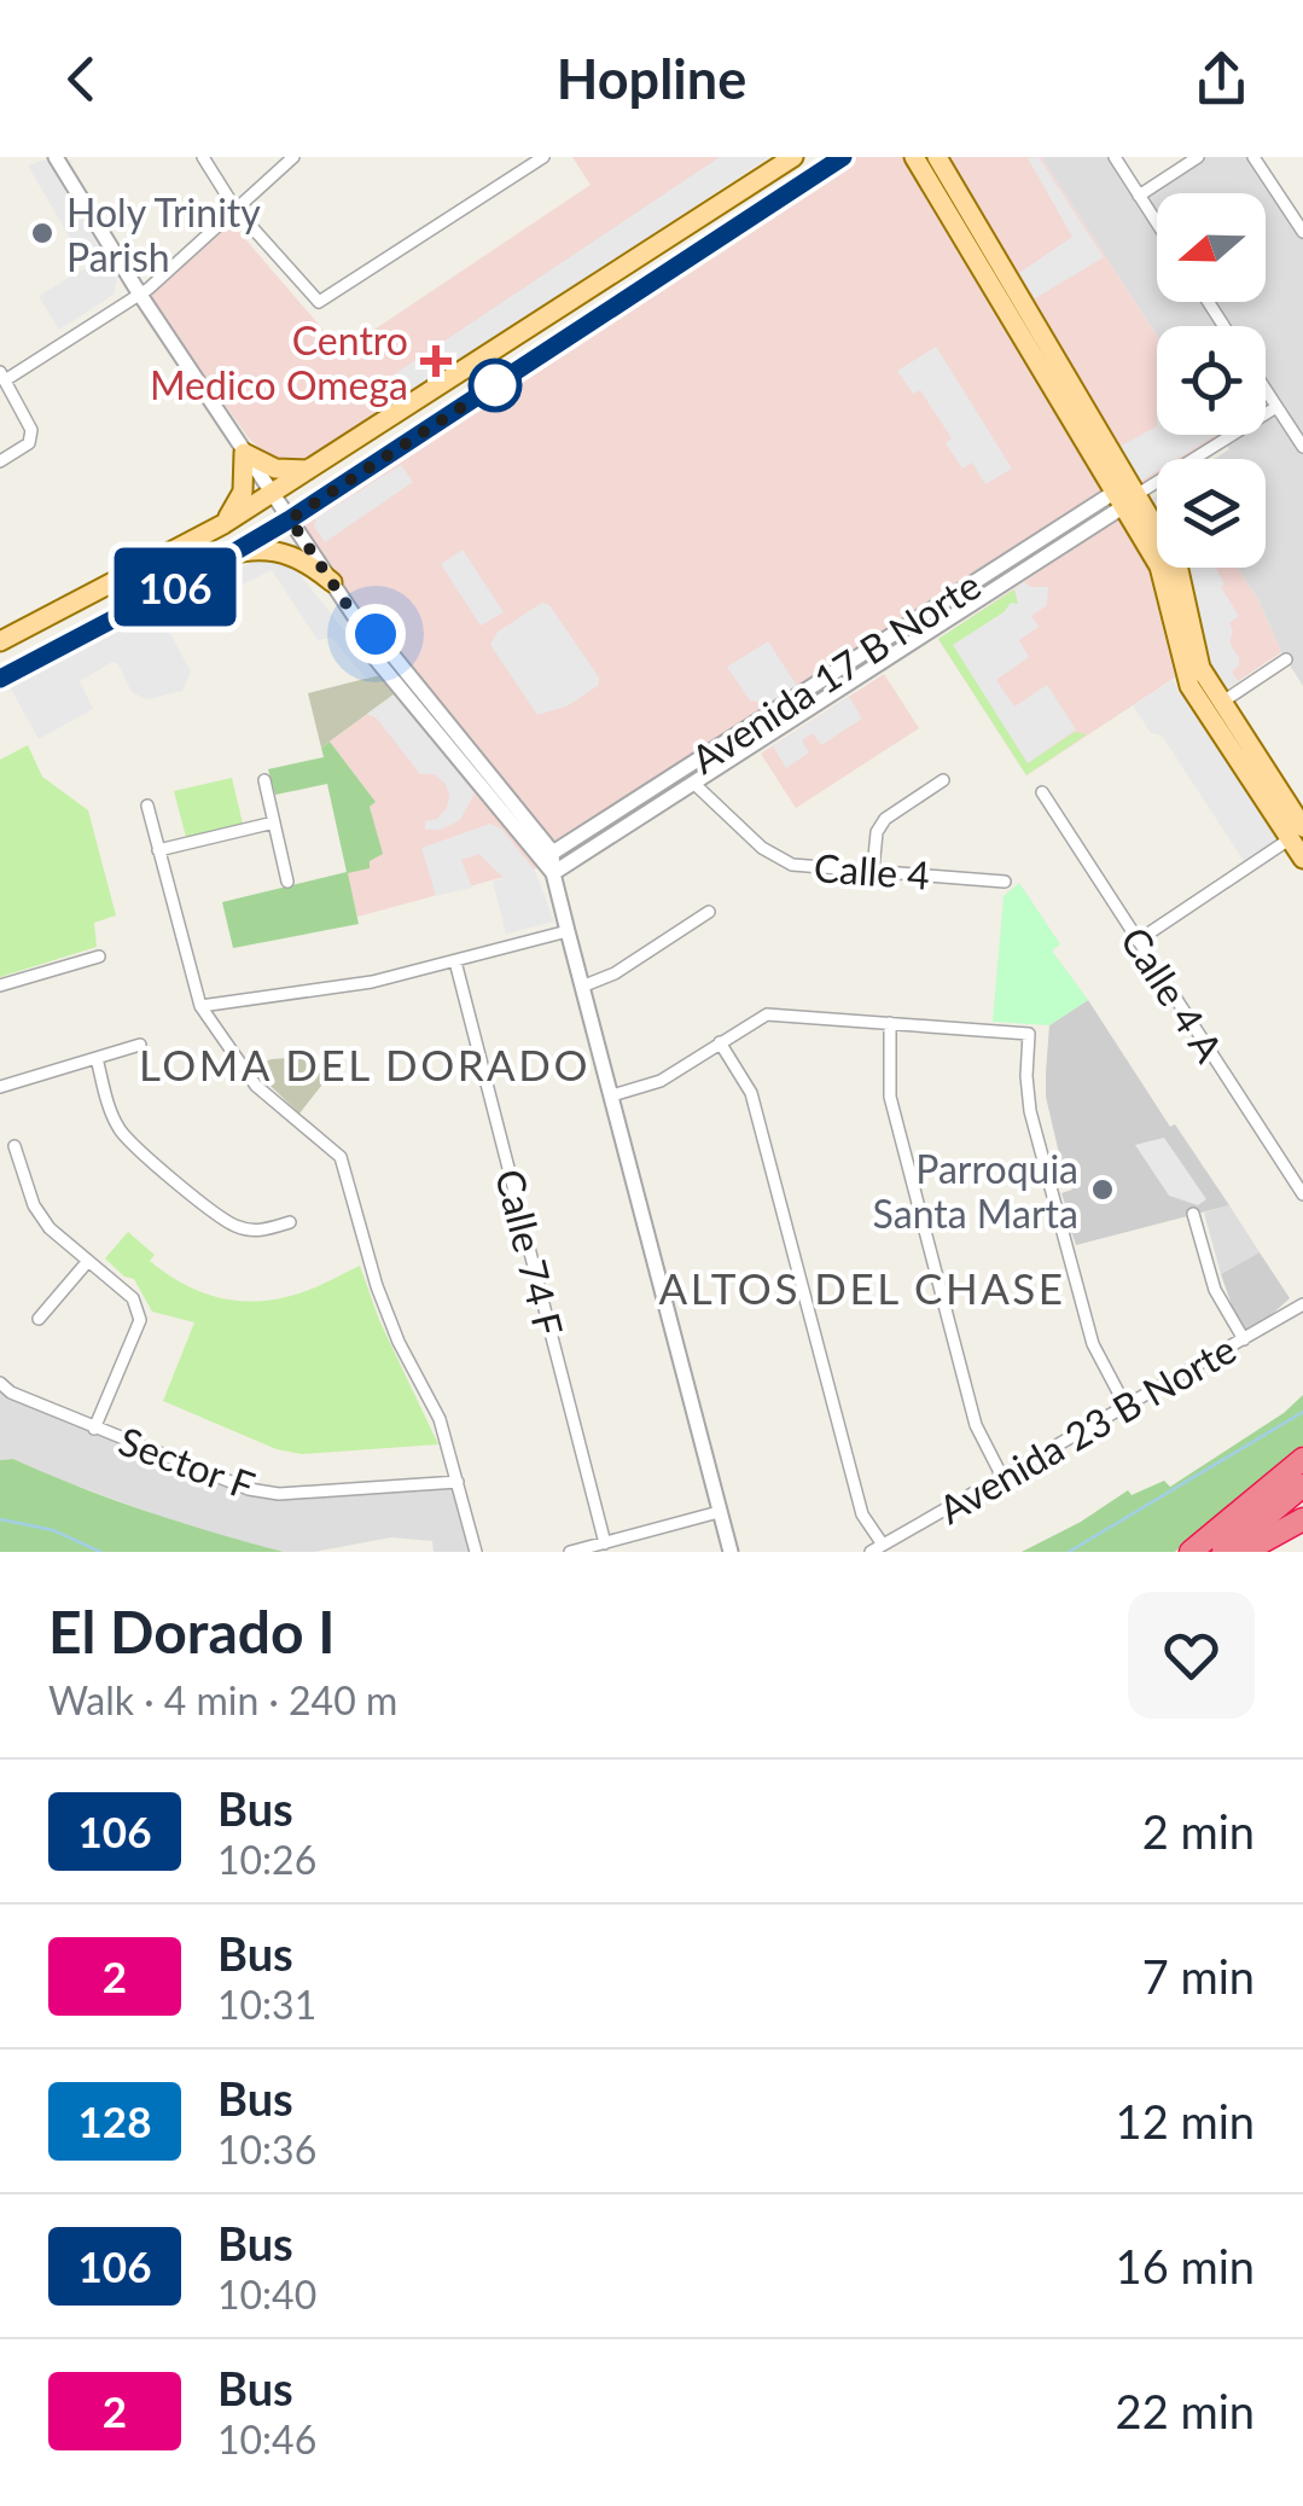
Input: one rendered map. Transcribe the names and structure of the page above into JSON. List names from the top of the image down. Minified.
{"streets":{"street":["Avenida 17 B Norte","Calle 4","Calle 4 A","Calle 74 F","Avenida 23 B Norte","Sector F"]},"crossings":[["Avenida 17 B Norte","Calle 4"]],"districts":["LOMA DEL DORADO","ALTOS DEL CHASE"],"places":{"other":["Holy Trinity Parish","Parroquia Santa Marta"],"health":["Centro Medico Omega"]},"lines":["bus line 106"],"north":"left","page":{"header":"Hopline","on_map":"106","heading":["El Dorado I","Walk · 4 min · 240 m"],"list":[{"mark":"106","name":"Bus","note":"10:26","value":"2 min"},{"mark":"2","name":"Bus","note":"10:31","value":"7 min"},{"mark":"128","name":"Bus","note":"10:36","value":"12 min"},{"mark":"106","name":"Bus","note":"10:40","value":"16 min"},{"mark":"2","name":"Bus","note":"10:46","value":"22 min"}]}}
